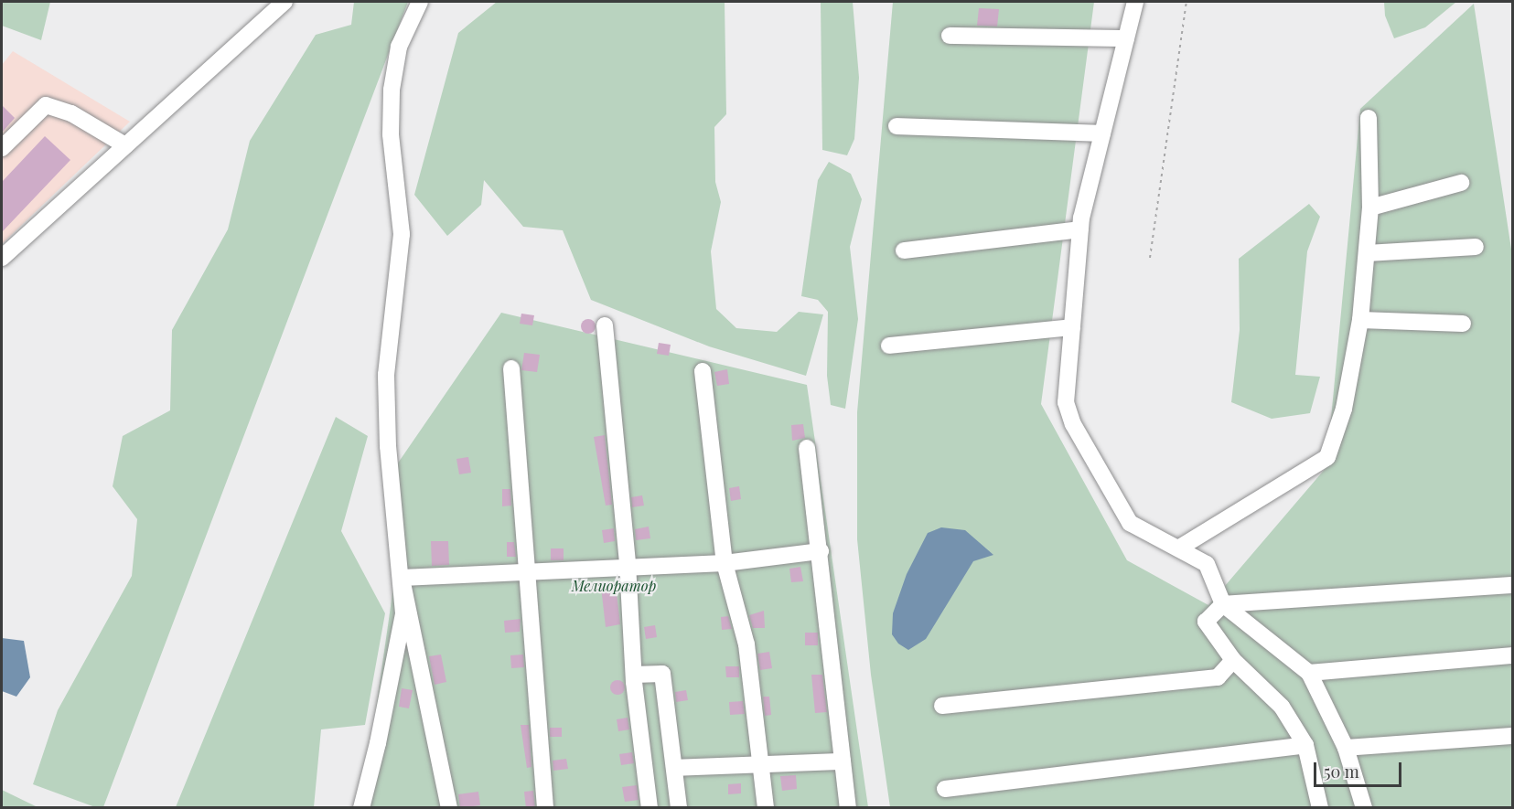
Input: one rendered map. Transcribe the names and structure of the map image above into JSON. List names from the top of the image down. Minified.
{"parks":["Мелиоратор"],"scale_bar":"50 m"}
